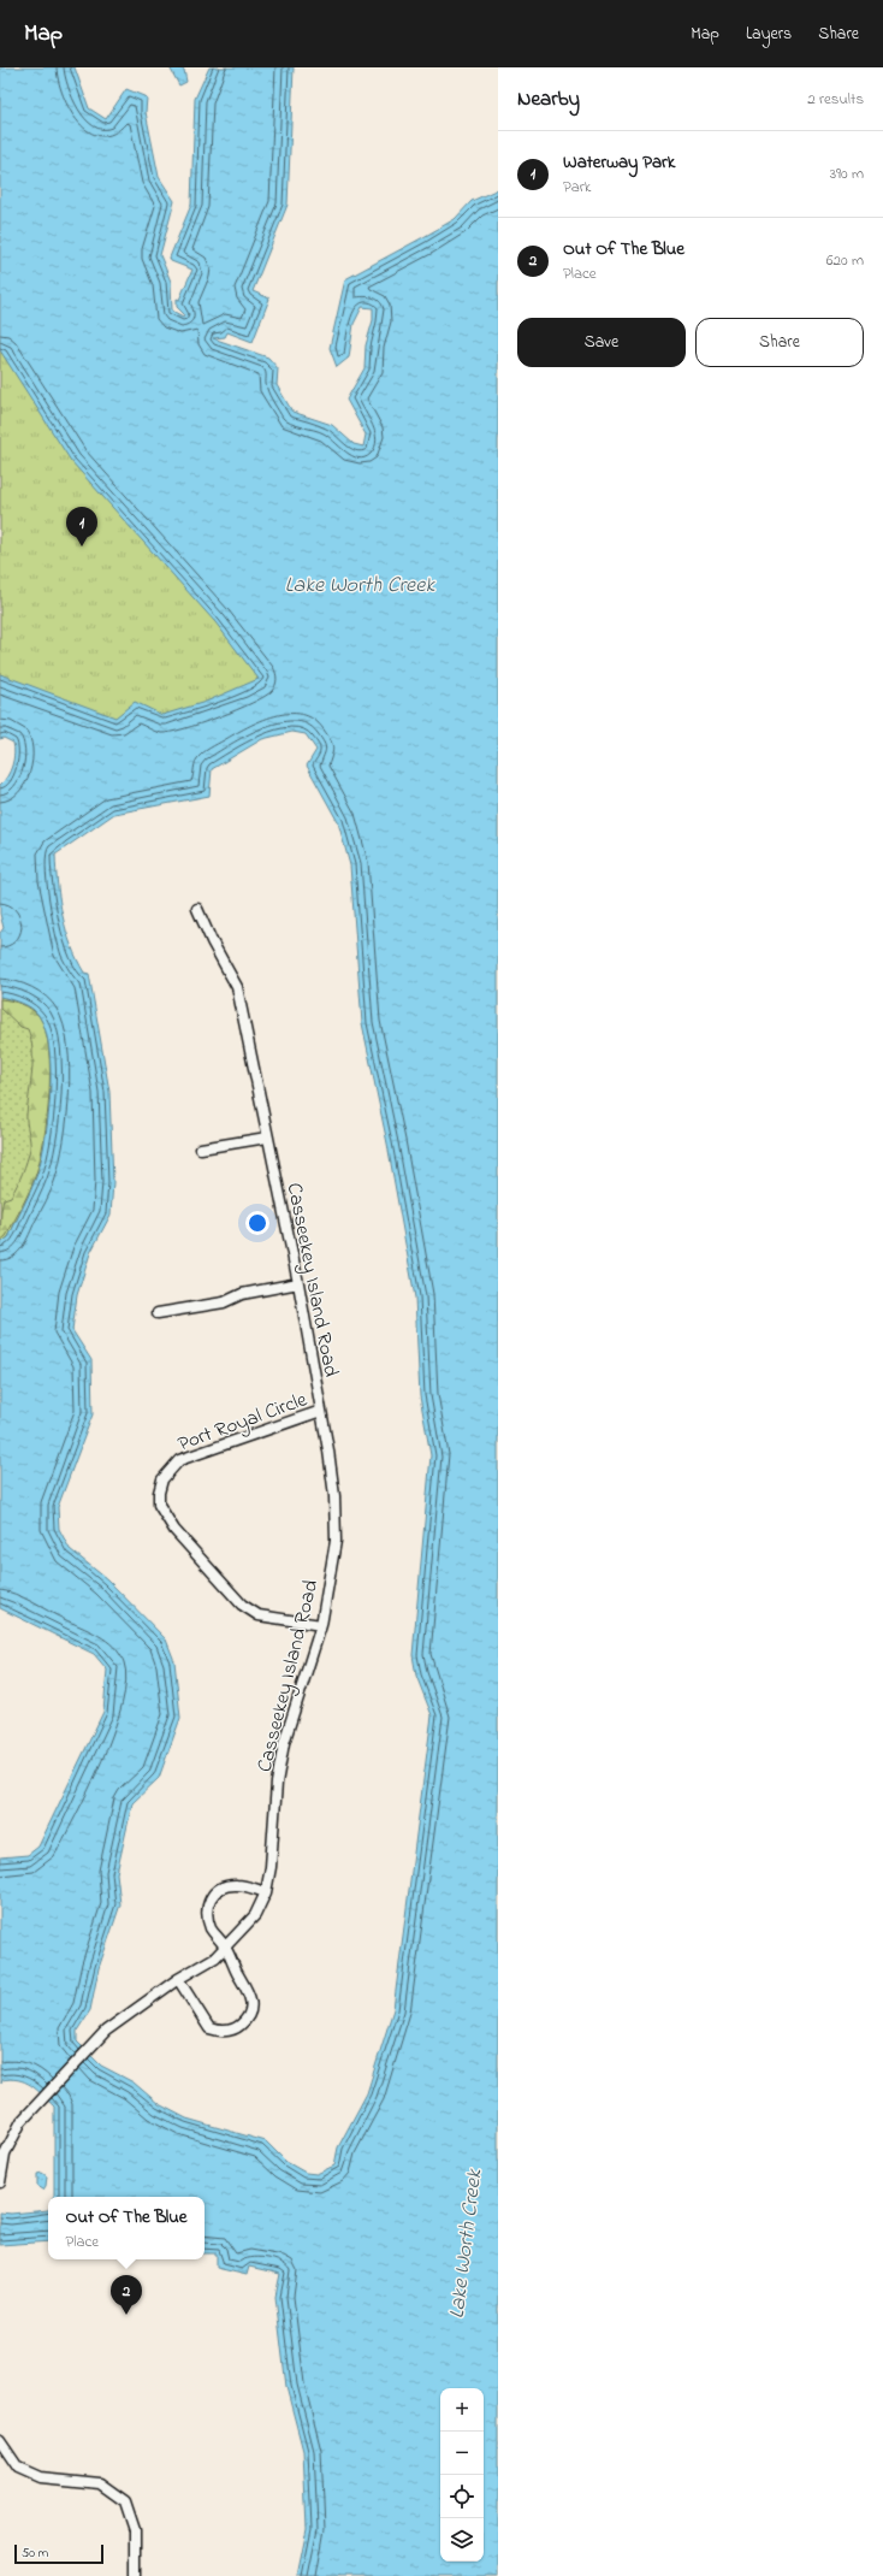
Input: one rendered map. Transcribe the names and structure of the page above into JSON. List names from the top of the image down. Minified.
{"streets":{"street":["Casseekey Island Road","Port Royal Circle"]},"crossings":[["Casseekey Island Road","Port Royal Circle"]],"water":["Lake Worth Creek"],"scale_bar":"50 m","page":{"header":"Map","nav":["Map","Layers","Share"],"heading":["Nearby","2 results"],"list":[{"mark":"1","name":"Waterway Park","note":"Park","value":"390 m"},{"mark":"2","name":"Out Of The Blue","note":"Place","value":"620 m"}],"buttons":["Save","Share"],"pins":["1","2"],"popup":["Out Of The Blue","Place"],"map_buttons":["+","−"],"scale":"50 m"}}
